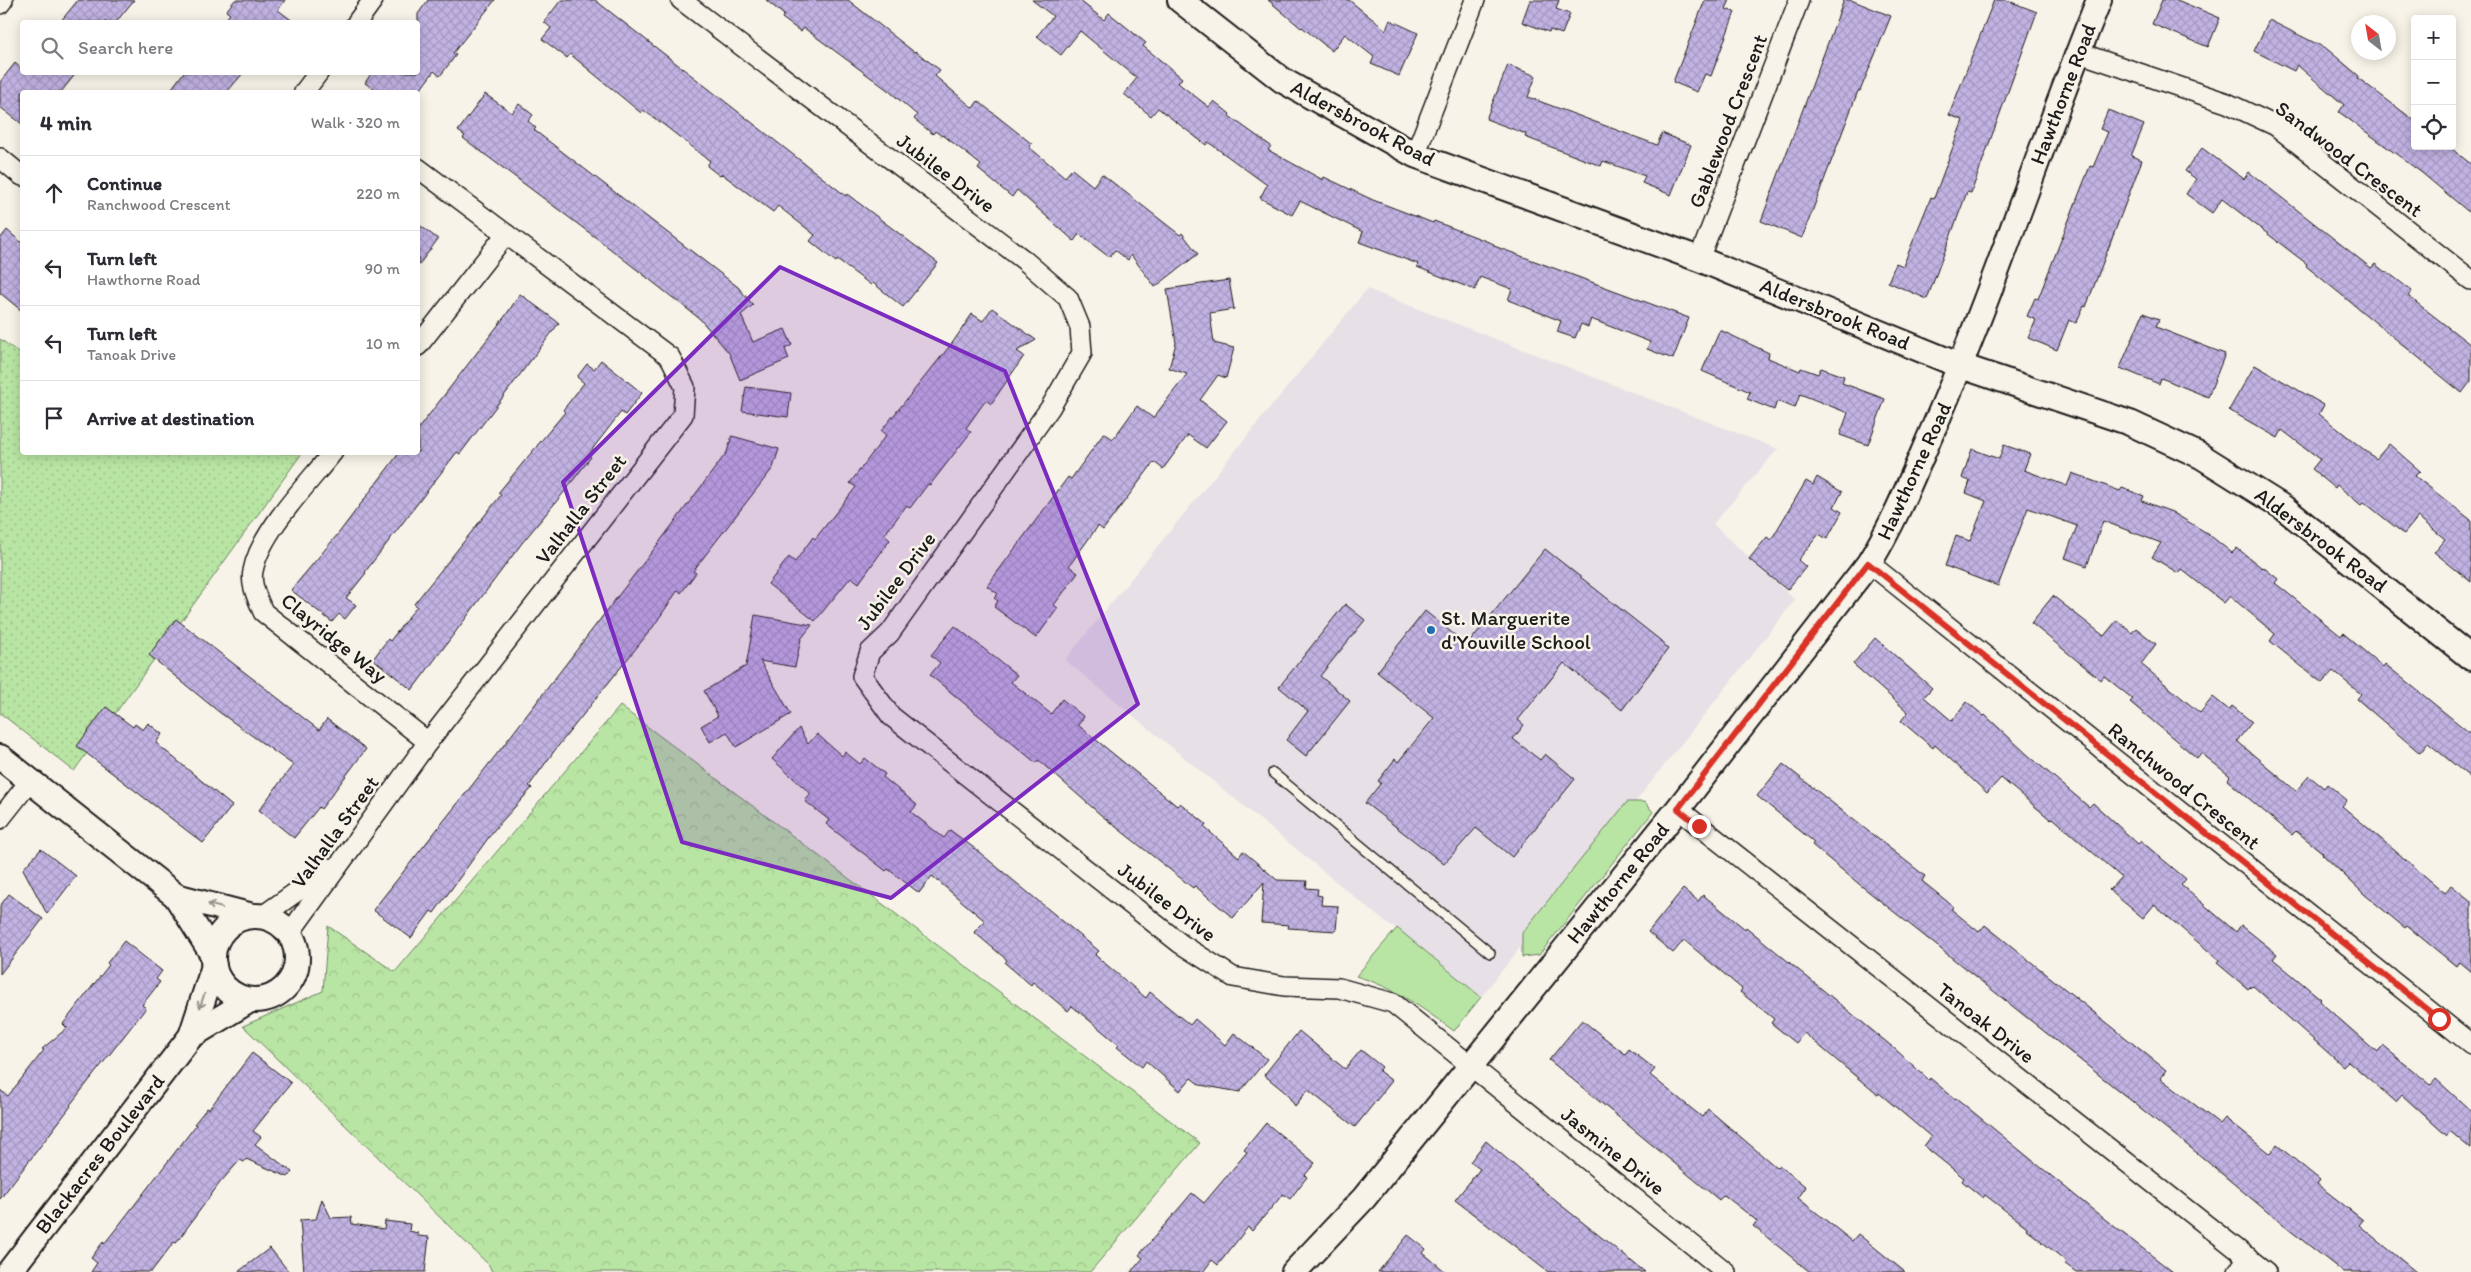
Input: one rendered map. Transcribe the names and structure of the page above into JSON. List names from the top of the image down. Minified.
{"streets":{"street":["Hawthorne Road","Gablewood Crescent","Aldersbrook Road","Sandwood Crescent","Jubilee Drive","Valhalla Street","Clayridge Way","Ranchwood Crescent","Tanoak Drive","Jasmine Drive","Blackacres Boulevard"]},"crossings":[["Hawthorne Road","Aldersbrook Road"],["Hawthorne Road","Sandwood Crescent"],["Hawthorne Road","Jubilee Drive"],["Hawthorne Road","Ranchwood Crescent"],["Hawthorne Road","Tanoak Drive"],["Hawthorne Road","Jasmine Drive"],["Gablewood Crescent","Aldersbrook Road"],["Jubilee Drive","Jasmine Drive"],["Valhalla Street","Clayridge Way"],["Valhalla Street","Blackacres Boulevard"]],"places":["St. Marguerite d'Youville School"],"north":"top left","page":{"map_buttons":["+","−"],"search":"Search here","heading":["4 min","Walk · 320 m"],"list":[["Continue","Ranchwood Crescent","220 m"],["Turn left","Hawthorne Road","90 m"],["Turn left","Tanoak Drive","10 m"],"Arrive at destination"]}}
